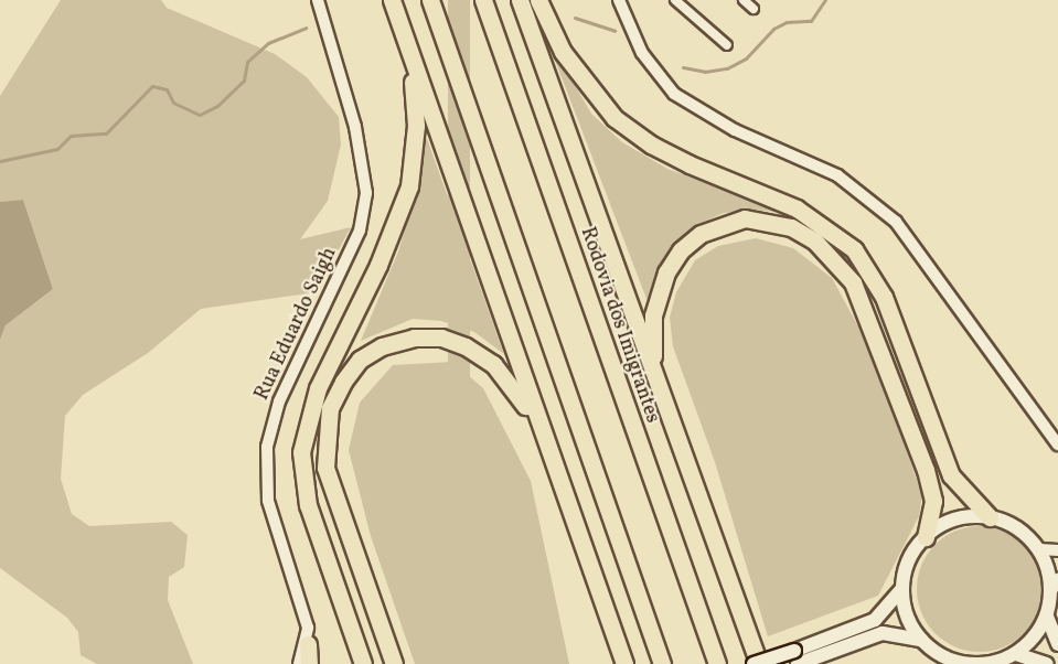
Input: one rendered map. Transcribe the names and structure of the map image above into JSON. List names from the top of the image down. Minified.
{"streets":{"highway":["Rodovia dos Imigrantes"],"street":["Rua Eduardo Saigh"]}}
